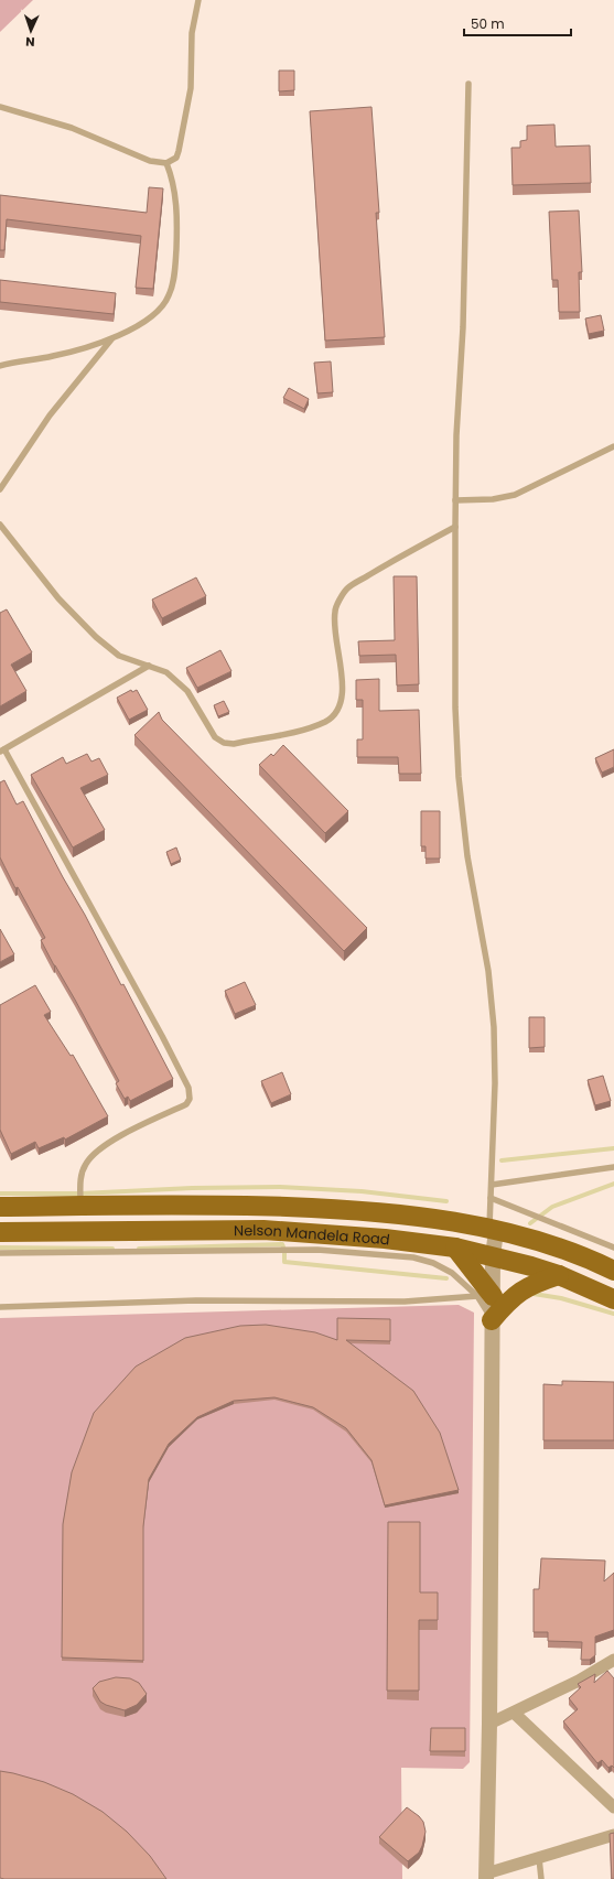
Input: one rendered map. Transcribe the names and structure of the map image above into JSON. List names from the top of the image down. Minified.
{"streets":{"main road":["Nelson Mandela Road"]},"scale_bar":"50 m","north":"bottom"}
